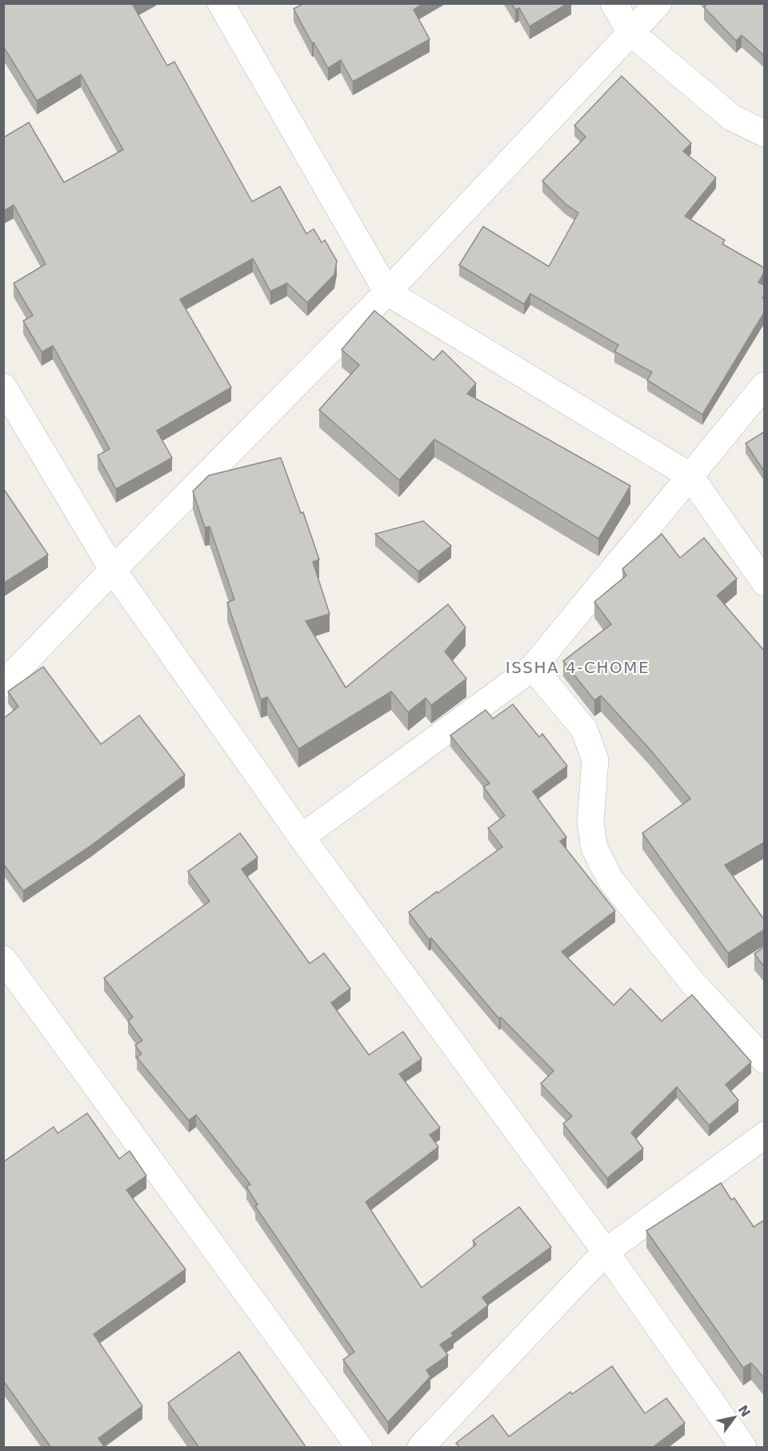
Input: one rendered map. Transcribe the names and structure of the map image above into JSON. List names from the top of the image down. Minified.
{"districts":["ISSHA 4-CHOME"],"north":"top right"}
